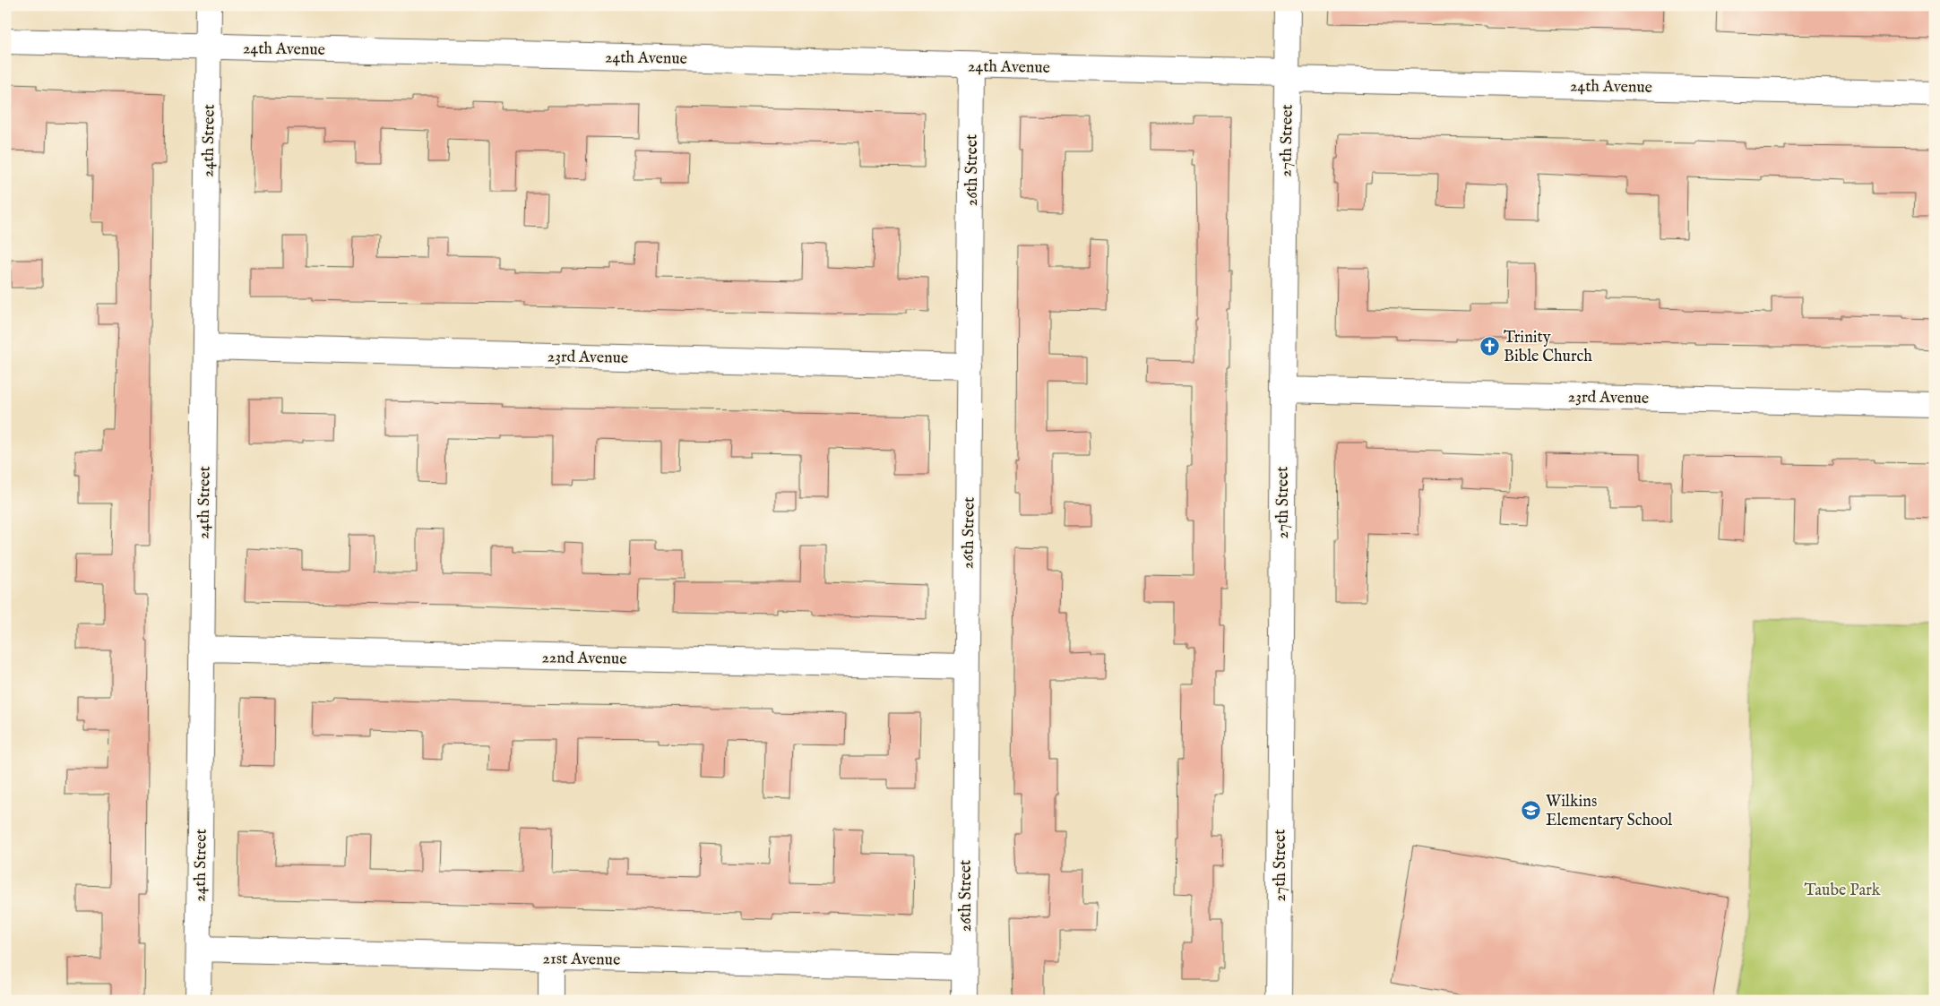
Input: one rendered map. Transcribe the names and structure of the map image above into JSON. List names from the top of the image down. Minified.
{"streets":{"street":["24th Avenue","24th Street","27th Street","26th Street","23rd Avenue","22nd Avenue","21st Avenue"]},"crossings":[["24th Avenue","24th Street"],["24th Avenue","27th Street"],["24th Avenue","26th Street"],["24th Street","23rd Avenue"],["24th Street","22nd Avenue"],["24th Street","21st Avenue"],["27th Street","23rd Avenue"],["26th Street","23rd Avenue"],["26th Street","22nd Avenue"],["26th Street","21st Avenue"]],"parks":["Taube Park"],"places":{"church":["Trinity Bible Church"],"school or university":["Wilkins Elementary School"]}}
